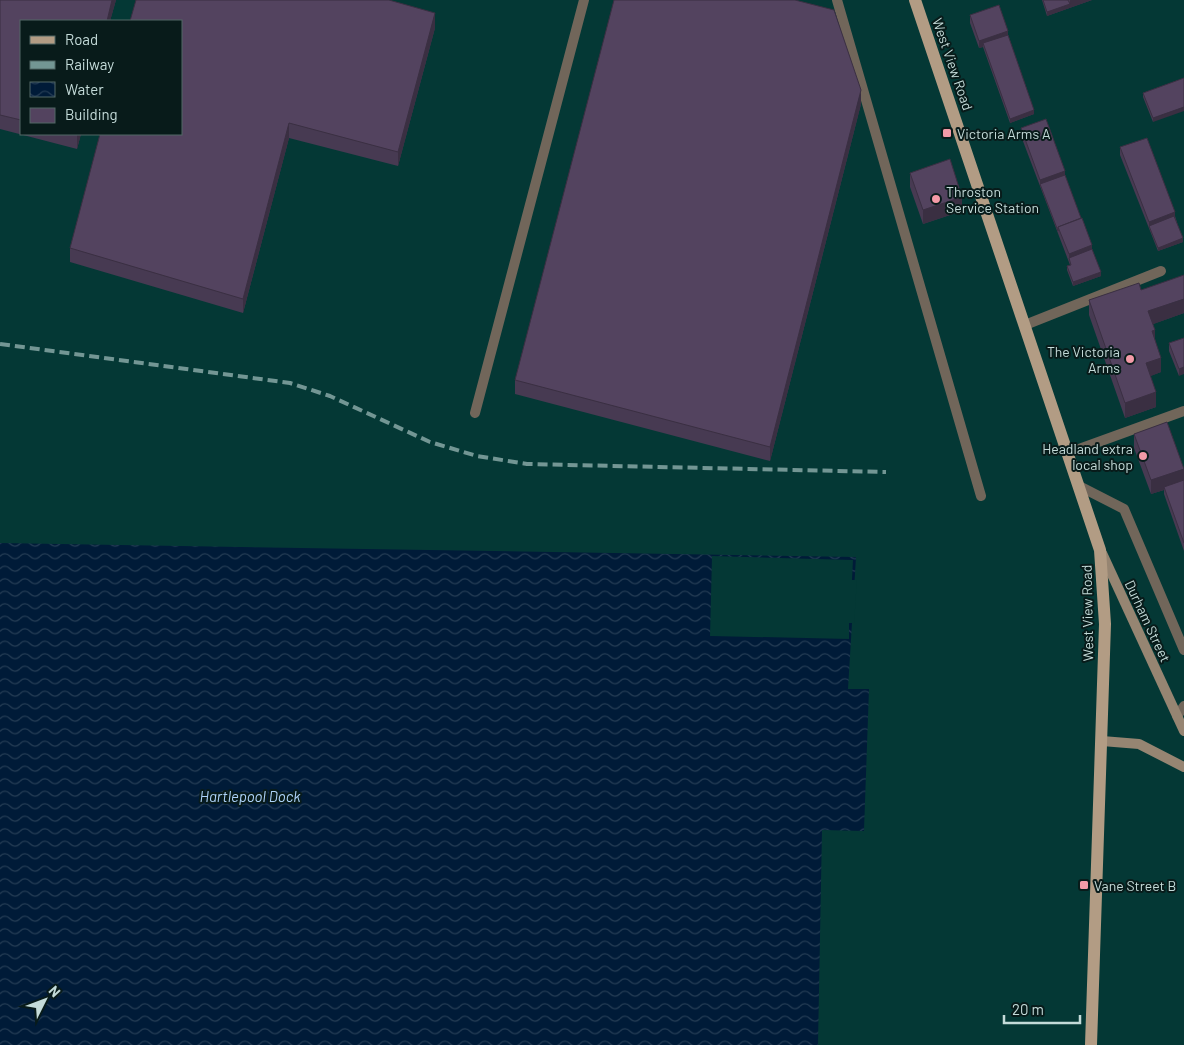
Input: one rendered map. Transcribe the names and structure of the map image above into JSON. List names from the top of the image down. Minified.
{"streets":{"main road":["West View Road"],"street":["Durham Street"]},"crossings":[["West View Road","Durham Street"]],"water":["Hartlepool Dock"],"places":{"transit":["Victoria Arms A","Vane Street B"],"other":["Throston Service Station","The Victoria Arms","Headland extra local shop"]},"legend":["Road","Railway","Water","Building"],"scale_bar":"20 m","north":"top right"}
